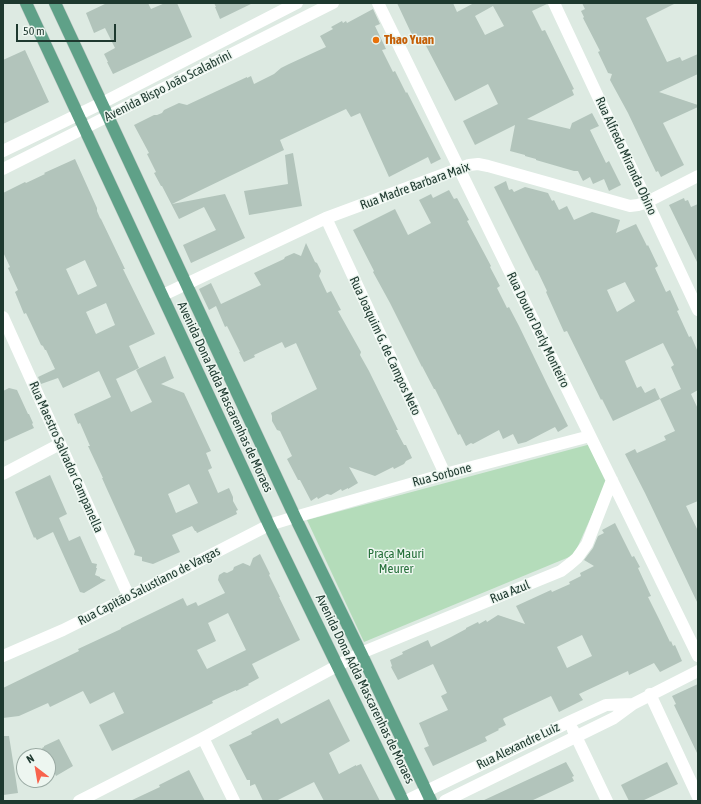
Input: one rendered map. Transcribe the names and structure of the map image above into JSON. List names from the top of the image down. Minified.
{"streets":{"main road":["Avenida Dona Adda Mascarenhas de Moraes"],"street":["Avenida Bispo João Scalabrini","Rua Alfredo Miranda Obino","Rua Madre Barbara Maix","Rua Doutor Derly Monteiro","Rua Joaquim G. de Campos Neto","Rua Maestro Salvador Campanella","Rua Sorbone","Rua Capitão Salustiano de Vargas","Rua Azul","Rua Alexandre Luiz"]},"crossings":[["Avenida Bispo João Scalabrini","Avenida Dona Adda Mascarenhas de Moraes"],["Rua Alfredo Miranda Obino","Rua Madre Barbara Maix"],["Rua Madre Barbara Maix","Rua Doutor Derly Monteiro"],["Rua Madre Barbara Maix","Rua Joaquim G. de Campos Neto"],["Rua Madre Barbara Maix","Avenida Dona Adda Mascarenhas de Moraes"],["Rua Doutor Derly Monteiro","Rua Sorbone"],["Rua Doutor Derly Monteiro","Rua Azul"],["Rua Joaquim G. de Campos Neto","Rua Sorbone"],["Avenida Dona Adda Mascarenhas de Moraes","Rua Sorbone"],["Avenida Dona Adda Mascarenhas de Moraes","Rua Capitão Salustiano de Vargas"],["Avenida Dona Adda Mascarenhas de Moraes","Rua Azul"],["Avenida Dona Adda Mascarenhas de Moraes","Rua Alexandre Luiz"],["Rua Maestro Salvador Campanella","Rua Capitão Salustiano de Vargas"],["Rua Sorbone","Rua Capitão Salustiano de Vargas"]],"parks":["Praça Mauri Meurer"],"places":["Thao Yuan"],"scale_bar":"50 m","north":"top left"}
